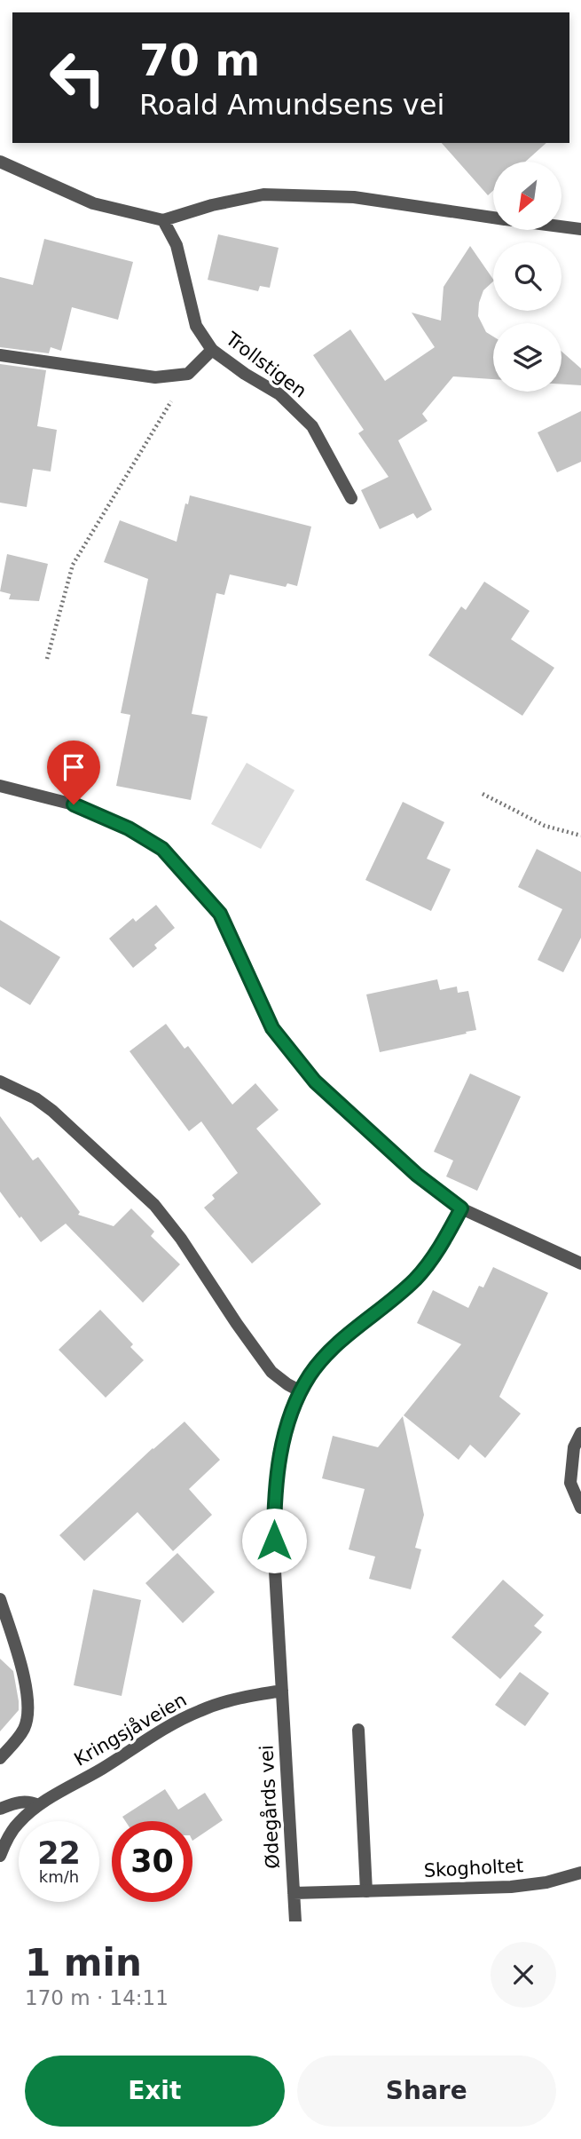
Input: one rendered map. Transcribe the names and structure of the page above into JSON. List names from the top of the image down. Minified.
{"streets":{"street":["Trollstigen","Kringsjåveien","Ødegårds vei","Skogholtet"]},"crossings":[["Kringsjåveien","Ødegårds vei"],["Ødegårds vei","Skogholtet"]],"north":"bottom left","page":{"turn":["70 m","Roald Amundsens vei"],"speed":"22 km/h","limit":"30","heading":["1 min","170 m · 14:11"],"buttons":["Exit","Share"]}}
